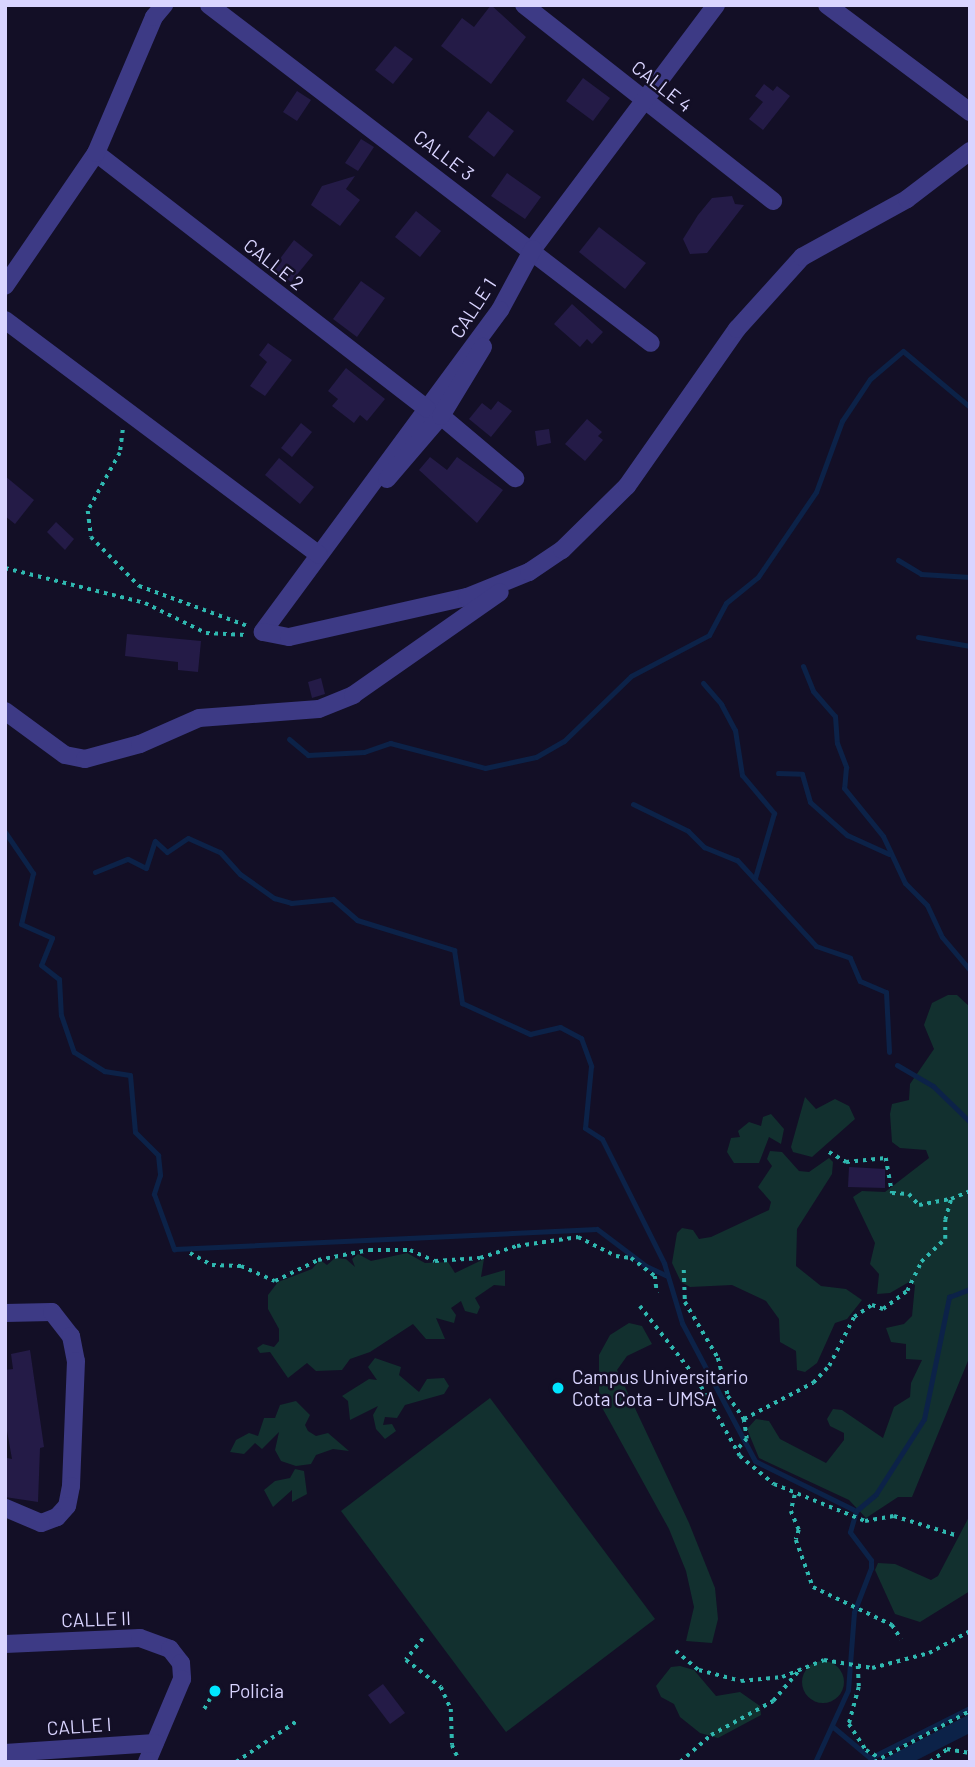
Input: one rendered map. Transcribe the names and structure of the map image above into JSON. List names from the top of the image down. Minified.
{"streets":{"street":["CALLE 4","CALLE 3","CALLE 2","CALLE 1","CALLE II","CALLE I"]},"crossings":[["CALLE 4","CALLE 1"],["CALLE 3","CALLE 1"],["CALLE 2","CALLE 1"],["CALLE II","CALLE I"]],"places":["Campus Universitario Cota Cota - UMSA","Policia"]}
